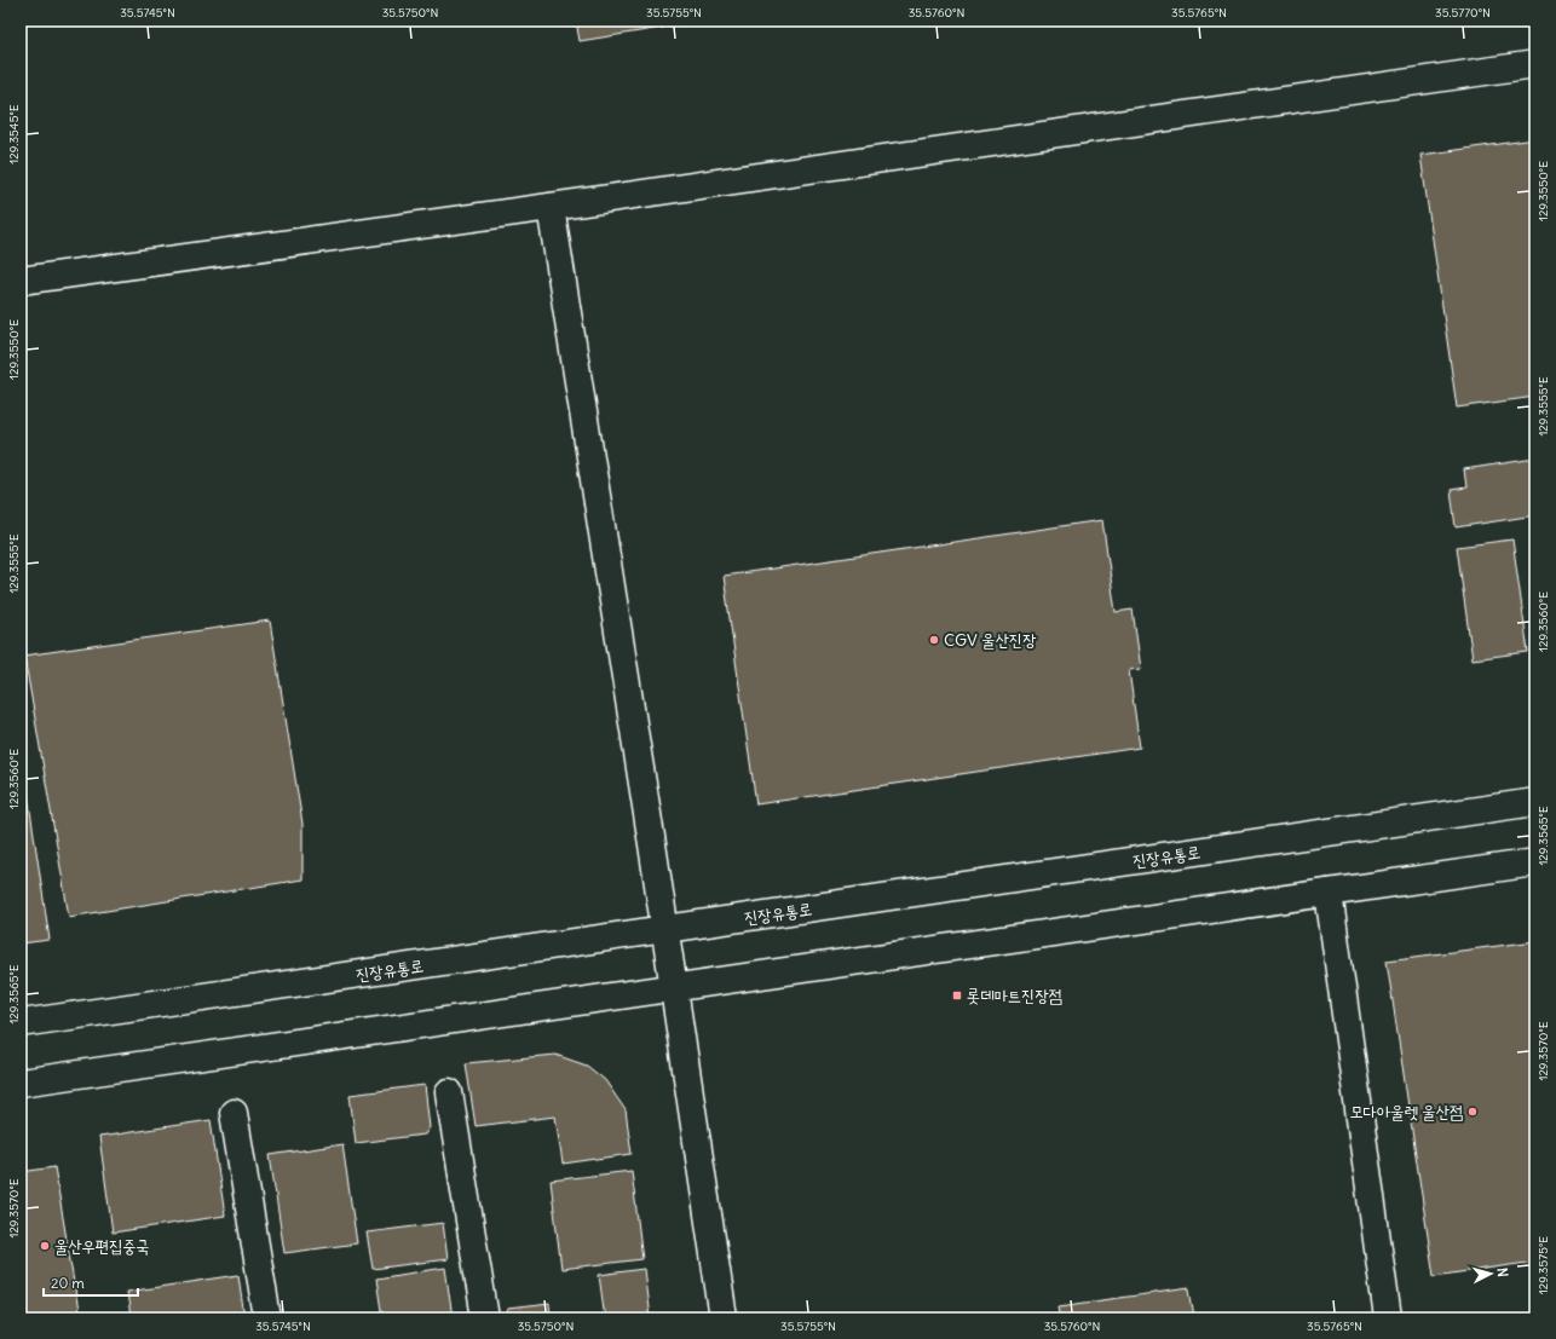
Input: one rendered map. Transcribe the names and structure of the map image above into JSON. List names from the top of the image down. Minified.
{"streets":{"street":["진장유통로"]},"places":{"other":["CGV 울산진장","모다아울렛 울산점","울산우편집중국"],"transit":["롯데마트진장점"]},"scale_bar":"20 m","north":"right","coordinates":["35.5745°N","35.5750°N","35.5755°N","35.5760°N","35.5765°N","35.5770°N","129.3545°E","129.3550°E","129.3555°E","129.3560°E","129.3565°E","129.3570°E","129.3575°E"]}
